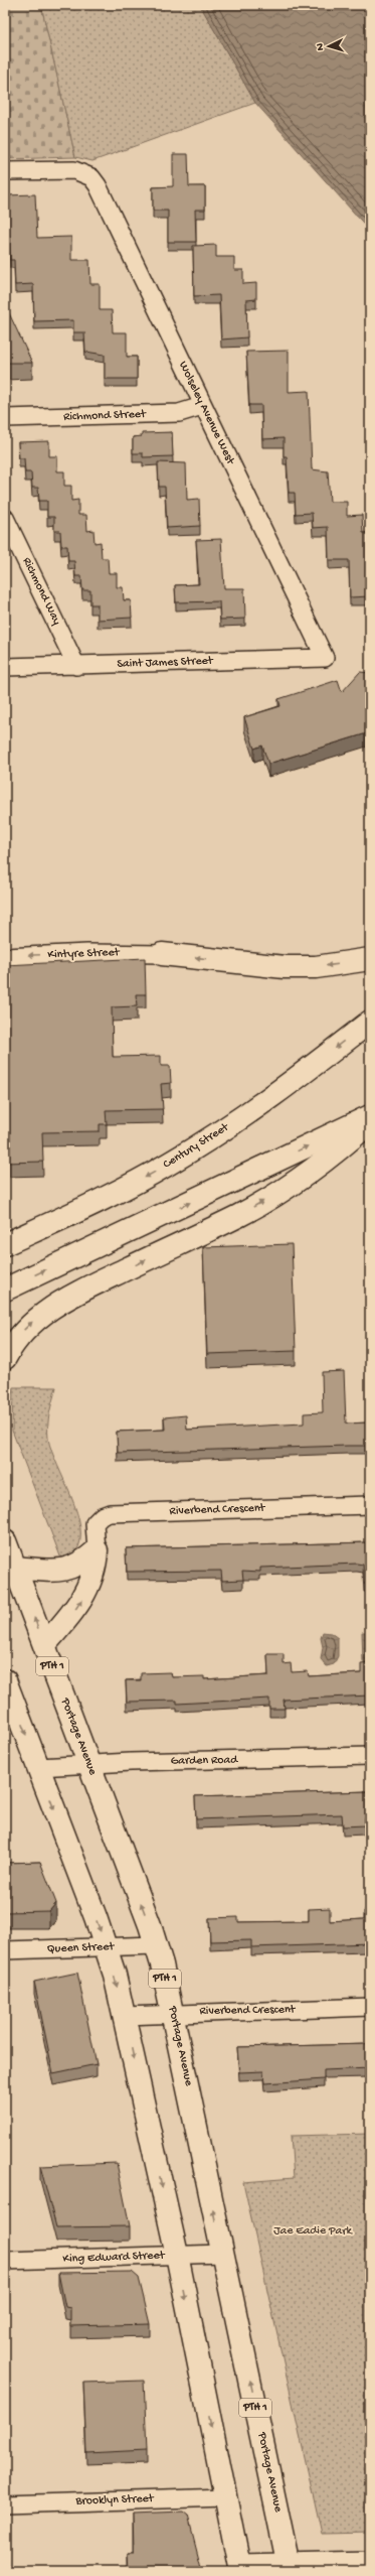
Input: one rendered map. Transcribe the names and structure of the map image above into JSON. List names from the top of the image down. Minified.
{"streets":{"main road":["Century Street","PTH 1","Portage Avenue"],"street":["Wolseley Avenue West","Richmond Street","Richmond Way","Saint James Street","Kintyre Street","Riverbend Crescent","Garden Road","Queen Street","King Edward Street","Brooklyn Street"]},"crossings":[["Wolseley Avenue West","Richmond Street"],["Wolseley Avenue West","Saint James Street"],["Richmond Way","Saint James Street"],["Riverbend Crescent","Portage Avenue"],["Portage Avenue","Garden Road"],["Portage Avenue","Queen Street"],["Portage Avenue","King Edward Street"]],"one_way":["Kintyre Street"],"parks":["Jae Eadie Park"],"north":"left"}
